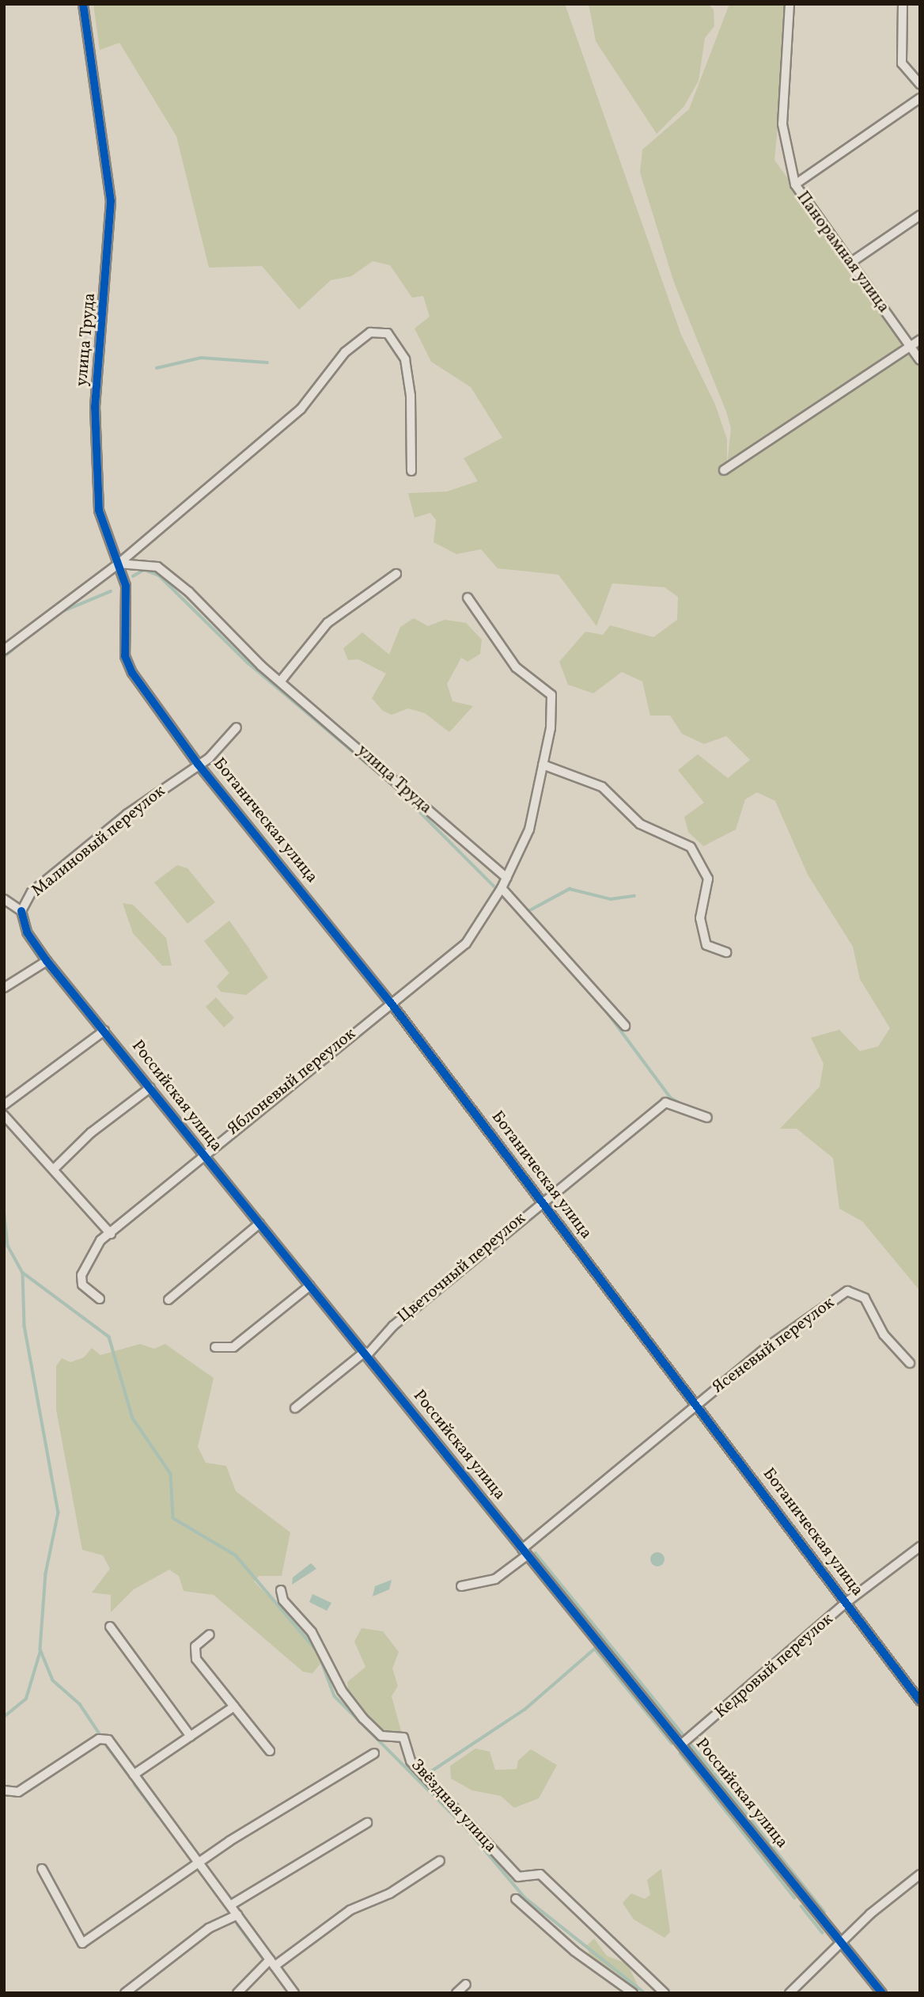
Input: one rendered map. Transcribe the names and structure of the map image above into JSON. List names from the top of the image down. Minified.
{"streets":{"street":["Панорамная улица","улица Труда","Ботаническая улица","Малиновый переулок","Яблоневый переулок","Российская улица","Цветочный переулок","Ясеневый переулок","Кедровый переулок","Звёздная улица"]},"crossings":[["улица Труда","Ботаническая улица"],["улица Труда","Яблоневый переулок"],["Ботаническая улица","Малиновый переулок"],["Ботаническая улица","Яблоневый переулок"],["Ботаническая улица","Цветочный переулок"],["Ботаническая улица","Ясеневый переулок"],["Ботаническая улица","Кедровый переулок"],["Малиновый переулок","Российская улица"],["Яблоневый переулок","Российская улица"],["Российская улица","Цветочный переулок"],["Российская улица","Ясеневый переулок"],["Российская улица","Кедровый переулок"]]}
